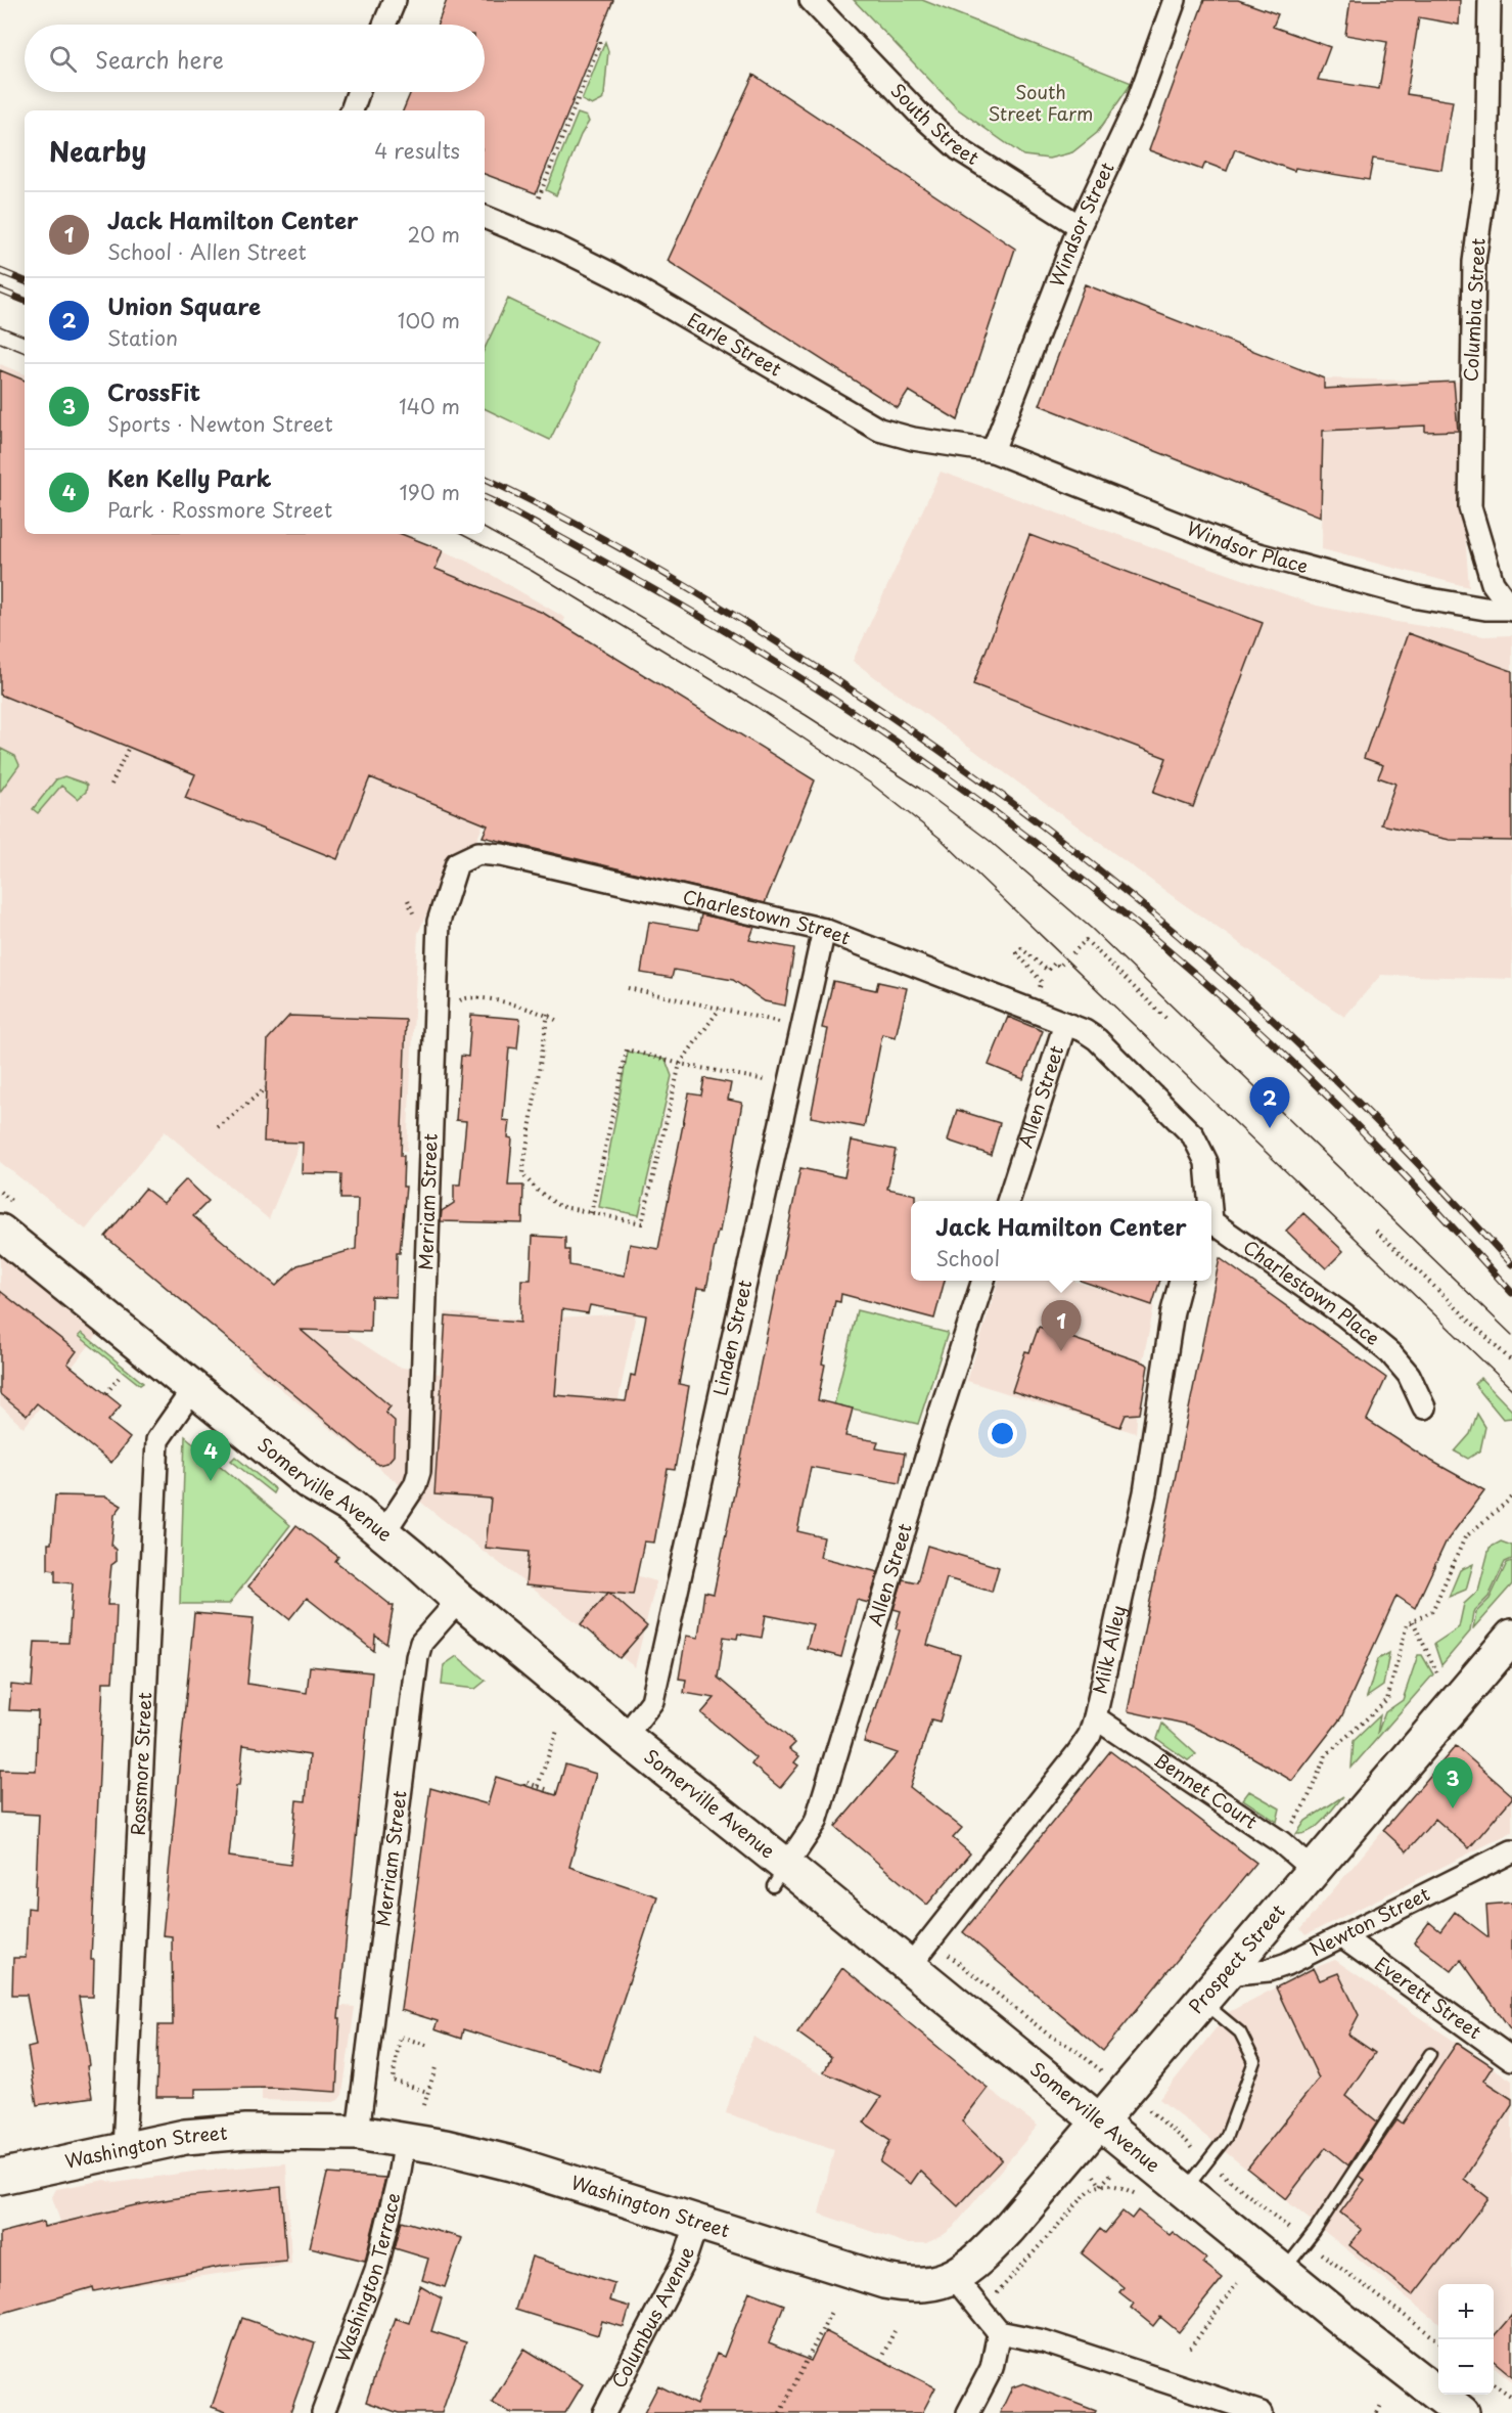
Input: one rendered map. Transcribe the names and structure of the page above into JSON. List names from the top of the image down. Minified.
{"streets":{"main road":["Somerville Avenue","Prospect Street","Washington Street"],"street":["South Street","Windsor Street","Columbia Street","Earle Street","Windsor Place","Charlestown Street","Allen Street","Merriam Street","Charlestown Place","Linden Street","Milk Alley","Rossmore Street","Bennet Court","Newton Street","Everett Street","Washington Terrace","Columbus Avenue"]},"crossings":[["South Street","Windsor Street"],["Windsor Street","Earle Street"],["Windsor Street","Windsor Place"],["Columbia Street","Windsor Place"],["Earle Street","Windsor Place"],["Charlestown Street","Allen Street"],["Charlestown Street","Merriam Street"],["Charlestown Street","Charlestown Place"],["Charlestown Street","Linden Street"],["Allen Street","Charlestown Place"],["Allen Street","Somerville Avenue"],["Merriam Street","Somerville Avenue"],["Merriam Street","Washington Street"],["Linden Street","Somerville Avenue"],["Somerville Avenue","Milk Alley"],["Somerville Avenue","Rossmore Street"],["Somerville Avenue","Prospect Street"],["Milk Alley","Bennet Court"],["Rossmore Street","Washington Street"],["Bennet Court","Prospect Street"],["Newton Street","Prospect Street"],["Newton Street","Everett Street"],["Prospect Street","Washington Street"],["Washington Street","Washington Terrace"],["Washington Street","Columbus Avenue"]],"parks":["South Street Farm"],"page":{"search":"Search here","heading":["Nearby","4 results"],"list":[{"mark":"1","name":"Jack Hamilton Center","note":"School · Allen Street","value":"20 m"},{"mark":"2","name":"Union Square","note":"Station","value":"100 m"},{"mark":"3","name":"CrossFit","note":"Sports · Newton Street","value":"140 m"},{"mark":"4","name":"Ken Kelly Park","note":"Park · Rossmore Street","value":"190 m"}],"pins":["2","1","4","3"],"popup":["Jack Hamilton Center","School"],"map_buttons":["+","−"]}}
